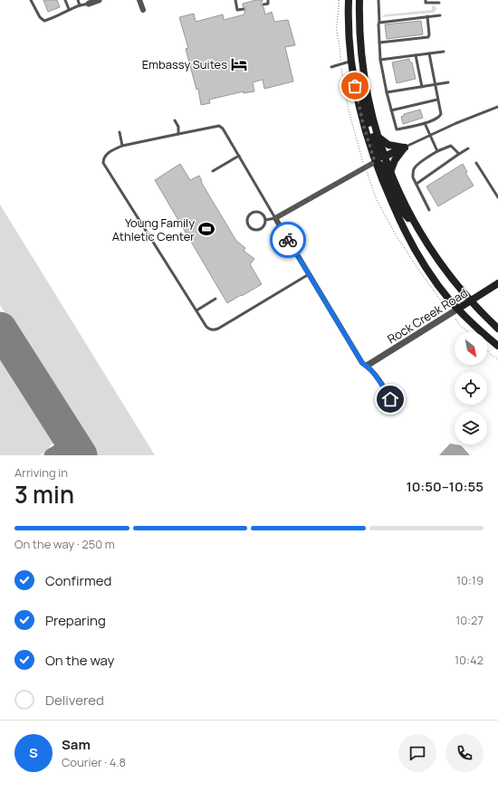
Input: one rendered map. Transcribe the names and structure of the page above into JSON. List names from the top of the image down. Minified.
{"streets":{"main road":["Rock Creek Road"]},"places":{"hotel":["Embassy Suites"],"sports":["Young Family Athletic Center"]},"north":"bottom right","page":{"heading":["3 min","Arriving in","10:50–10:55"],"panel":["Sam","Courier · 4.8"],"bar":"On the way · 250 m","list":[["Confirmed","10:19"],["Preparing","10:27"],["On the way","10:42"],"Delivered"],"round":"S"}}
